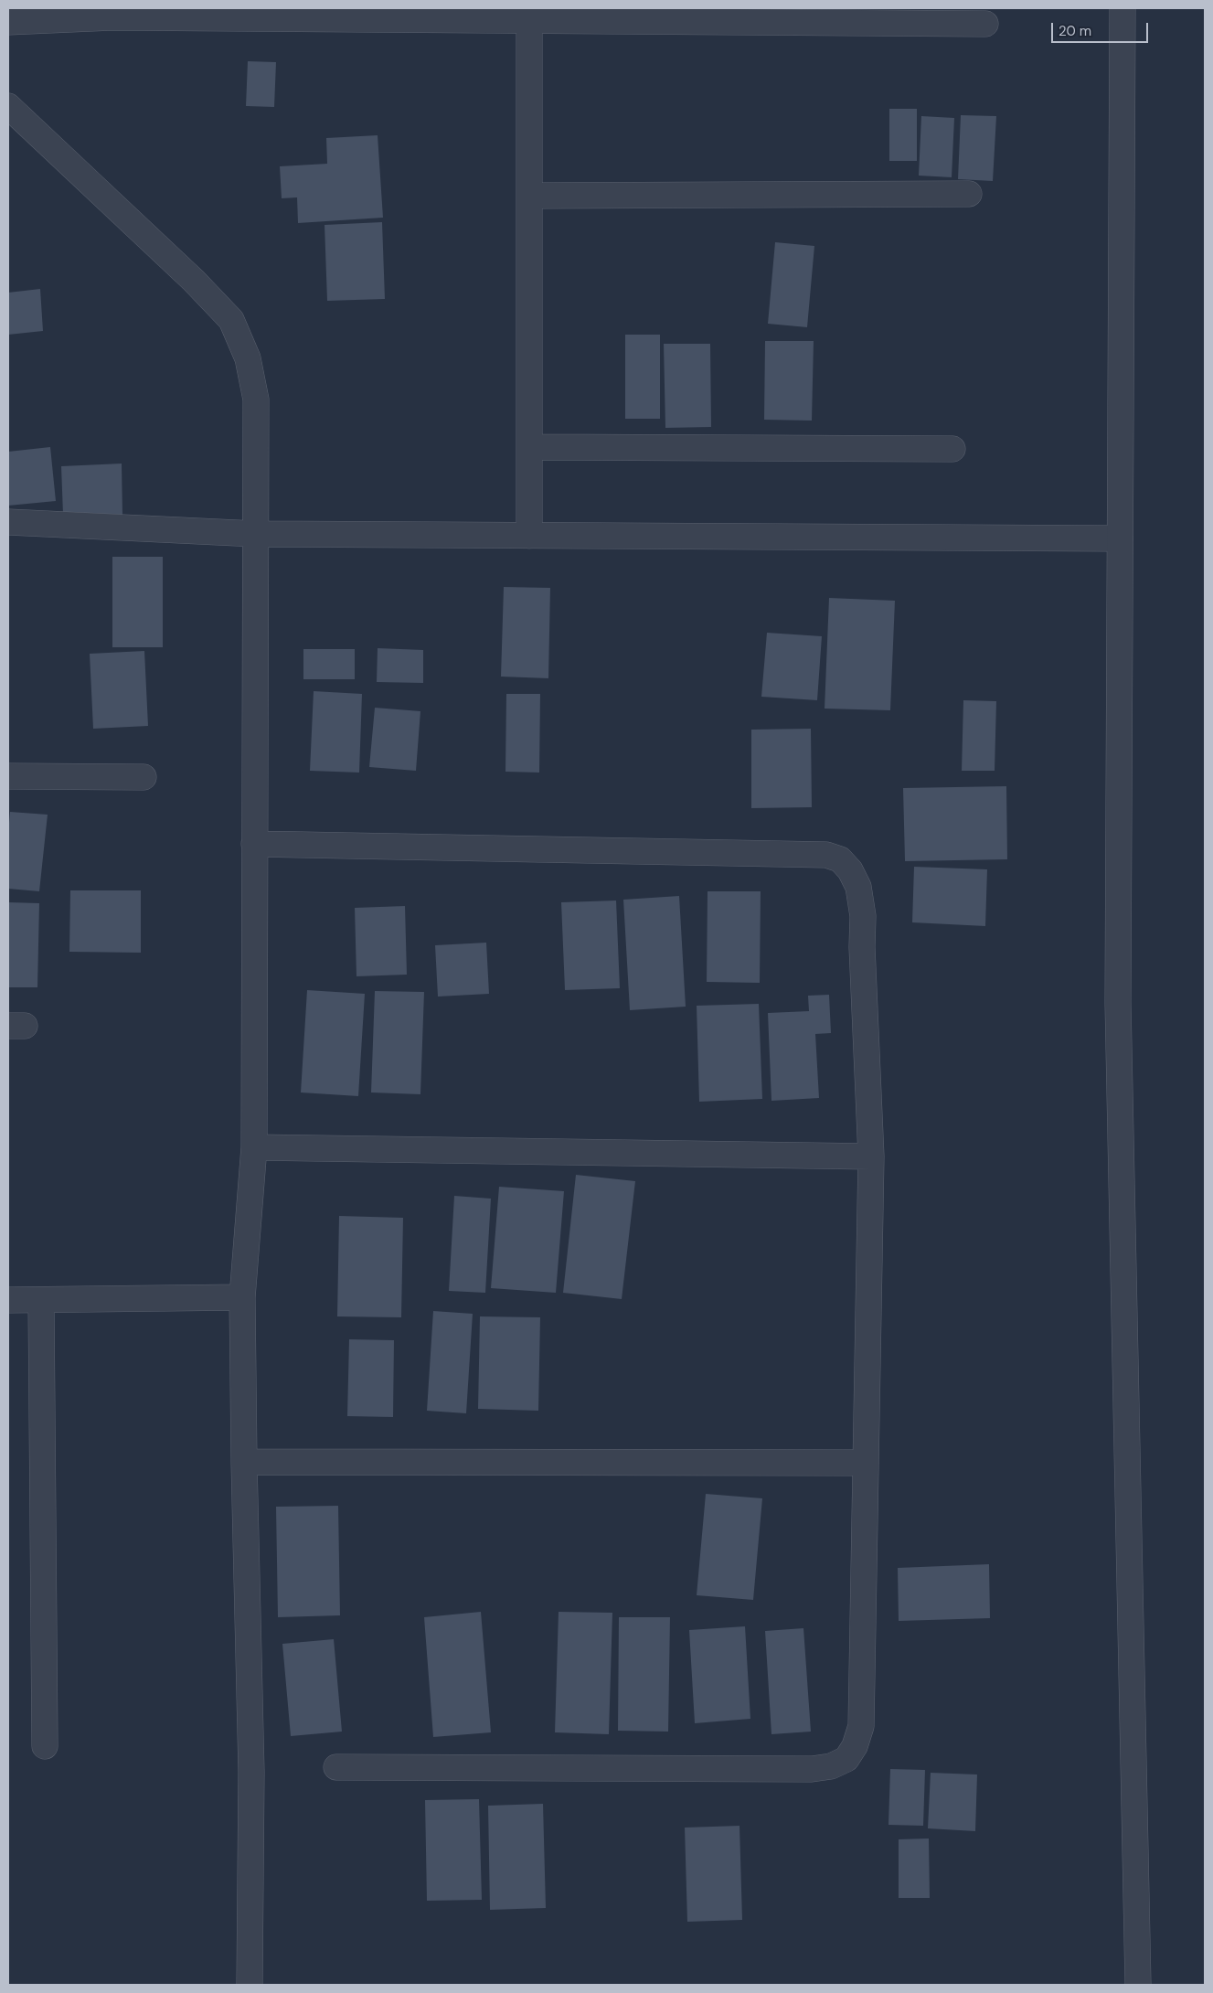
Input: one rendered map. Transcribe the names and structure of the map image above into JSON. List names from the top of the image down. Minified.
{"scale_bar":"20 m"}
